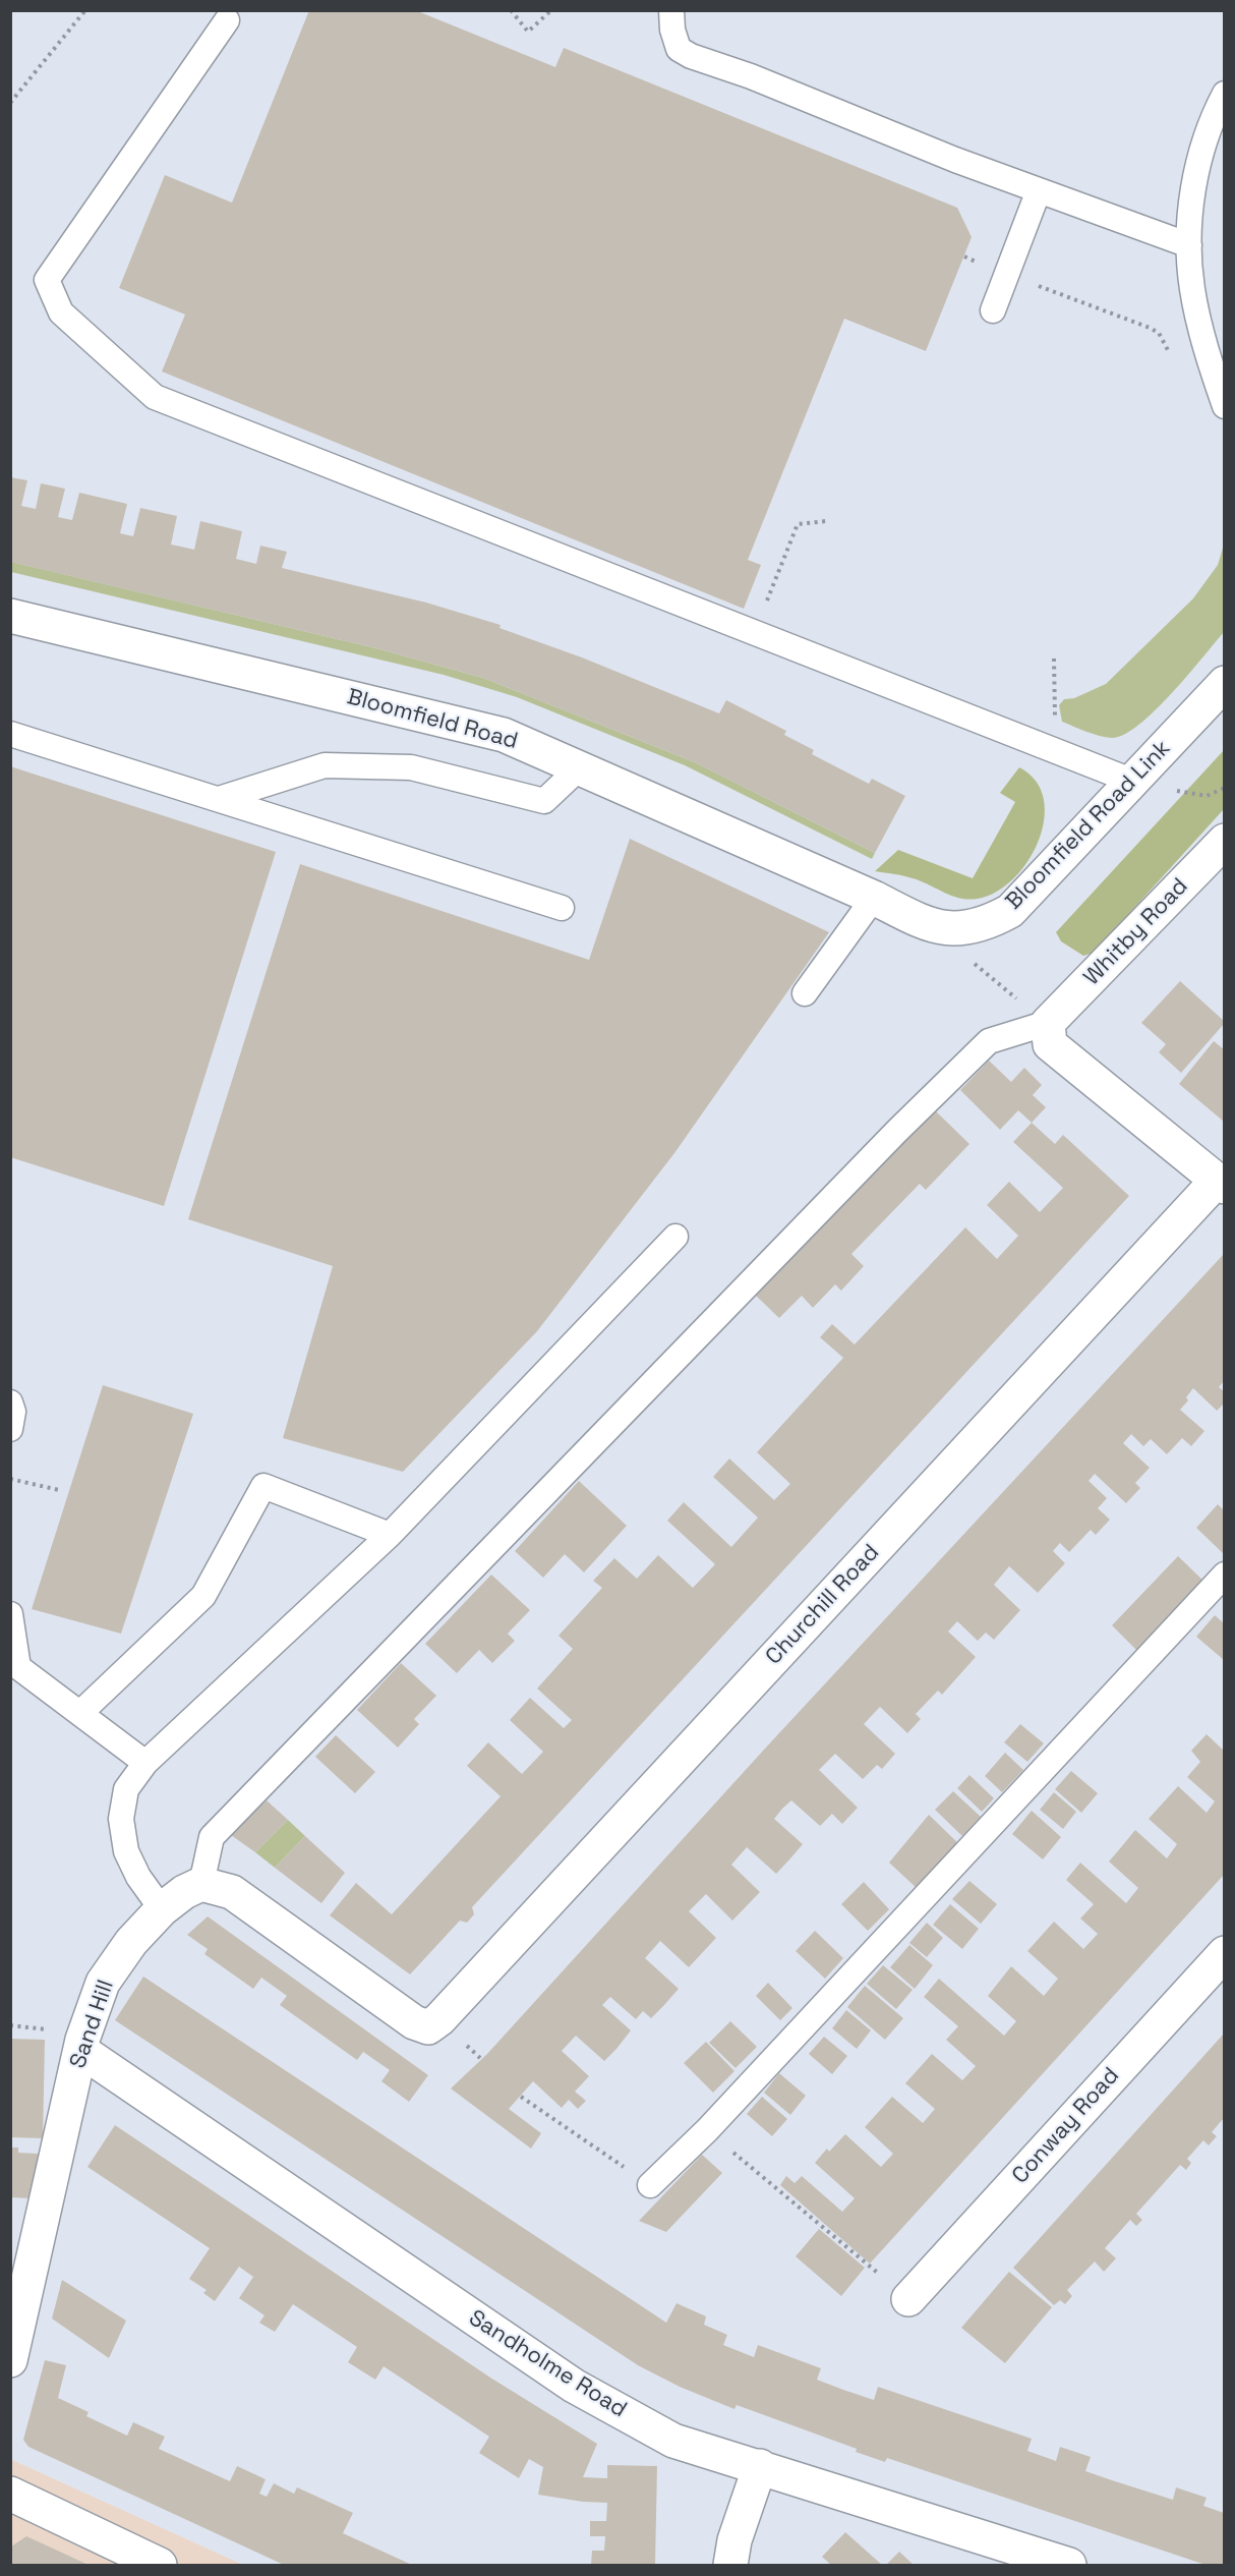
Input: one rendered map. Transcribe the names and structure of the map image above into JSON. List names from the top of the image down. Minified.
{"streets":{"street":["Bloomfield Road","Bloomfield Road Link","Whitby Road","Churchill Road","Sand Hill","Conway Road","Sandholme Road"]},"crossings":[["Bloomfield Road","Bloomfield Road Link"],["Churchill Road","Sand Hill"],["Sand Hill","Sandholme Road"]]}
